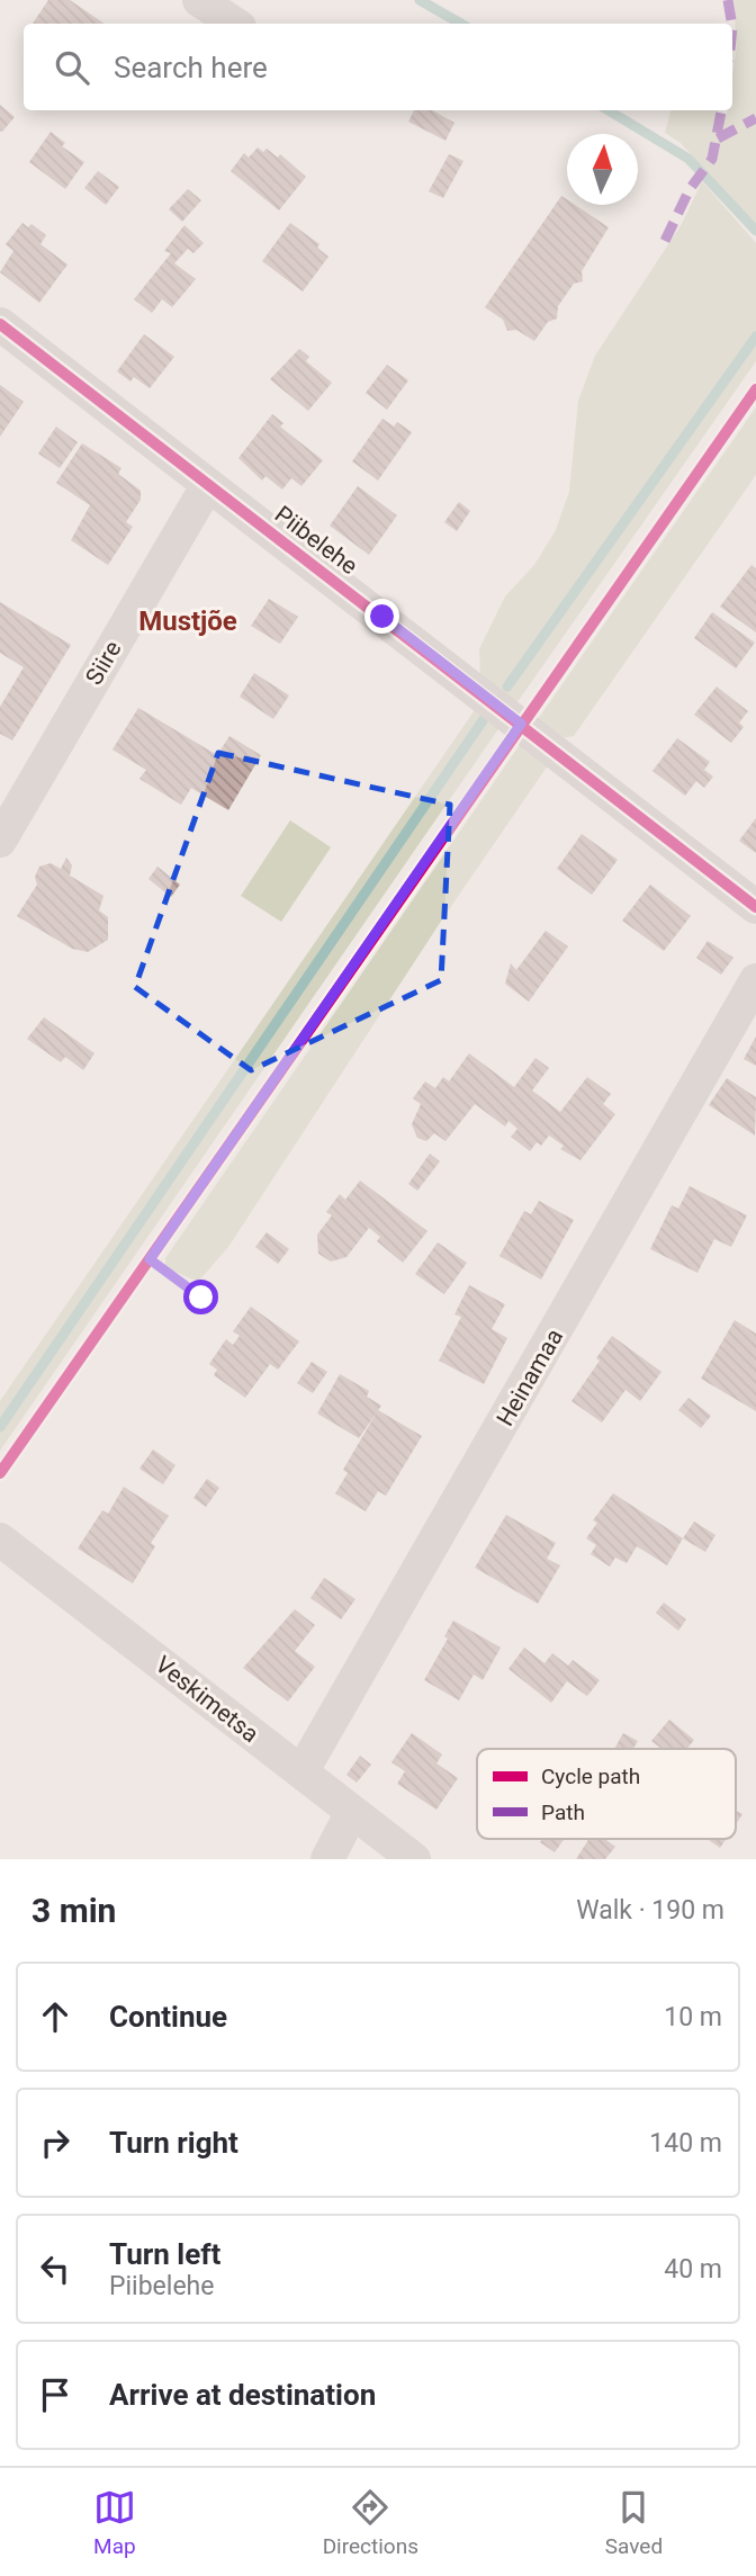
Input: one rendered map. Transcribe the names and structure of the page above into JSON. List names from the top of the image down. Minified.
{"streets":{"street":["Piibelehe","Siire","Heinamaa","Veskimetsa"]},"crossings":[["Piibelehe","Siire"],["Heinamaa","Veskimetsa"]],"districts":["Mustjõe"],"legend":["Cycle path","Path"],"north":"top","page":{"search":"Search here","heading":["3 min","Walk · 190 m"],"list":[["Continue","10 m"],["Turn right","140 m"],["Turn left","Piibelehe","40 m"],"Arrive at destination"],"nav":["Map","Directions","Saved"]}}
